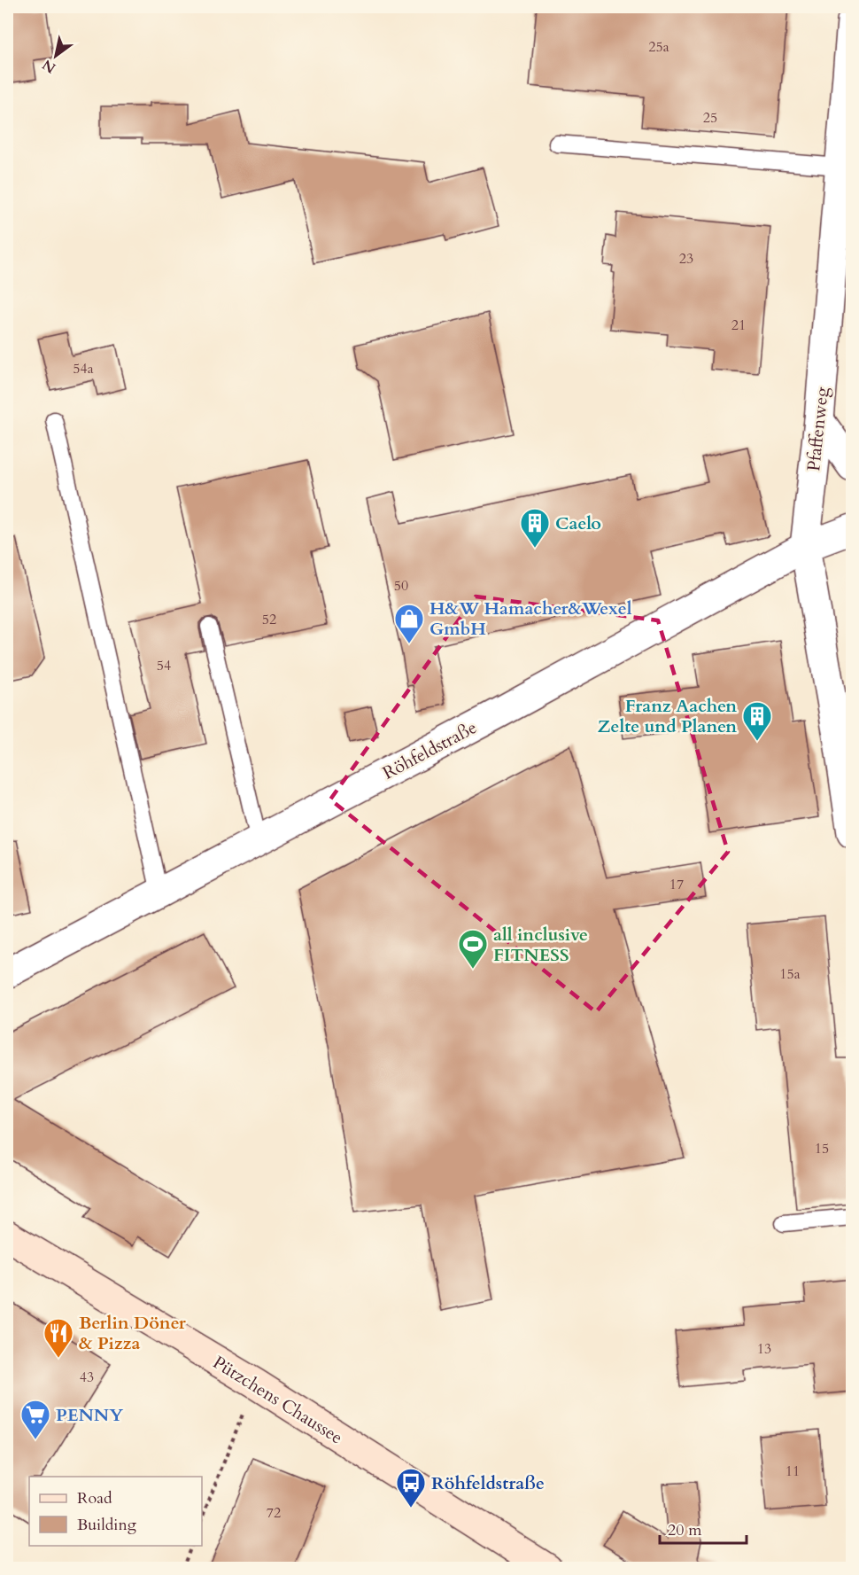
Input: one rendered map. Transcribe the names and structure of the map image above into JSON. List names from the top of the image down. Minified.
{"streets":{"street":["Pfaffenweg","Röhfeldstraße","Pützchens Chaussee"]},"crossings":[["Pfaffenweg","Röhfeldstraße"]],"places":{"building":["Caelo","Franz Aachen Zelte und Planen"],"shop":["H&W Hamacher&Wexel GmbH"],"sports":["all inclusive FITNESS"],"restaurant":["Berlin Döner & Pizza"],"supermarket":["PENNY"],"bus stop":["Röhfeldstraße"]},"house_numbers":["25a","25","23","21","54a","50","52","54","17","15a","15","13","43","11","72"],"legend":["Road","Building"],"scale_bar":"20 m","north":"bottom left"}
